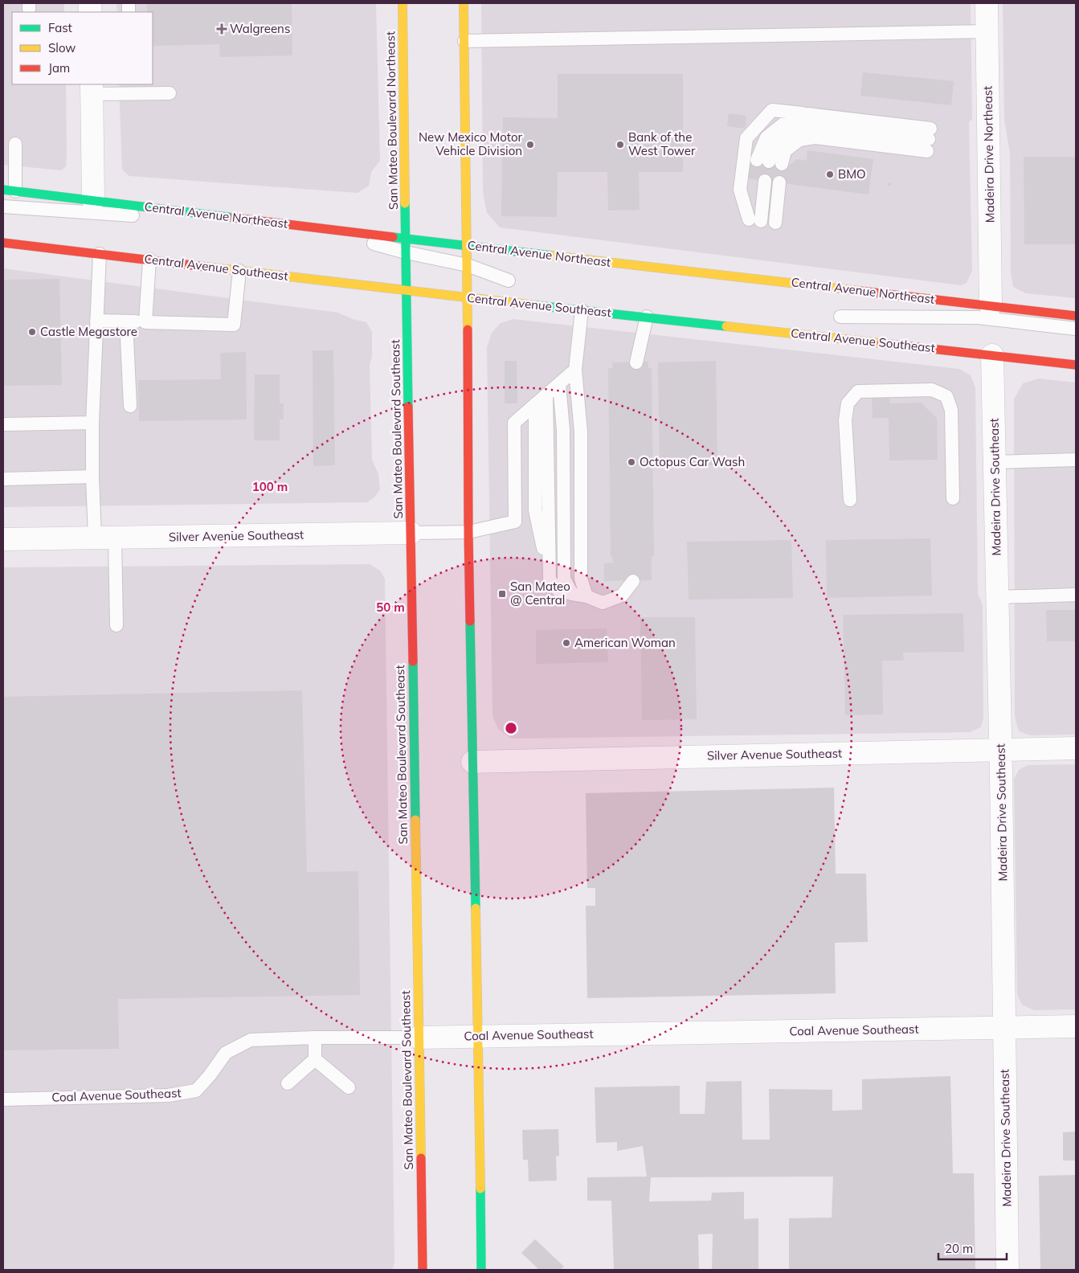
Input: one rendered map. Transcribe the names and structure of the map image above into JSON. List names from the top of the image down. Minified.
{"streets":{"main road":["San Mateo Boulevard Northeast","Central Avenue Northeast","Central Avenue Southeast","San Mateo Boulevard Southeast"],"street":["Madeira Drive Northeast","Madeira Drive Southeast","Silver Avenue Southeast","Coal Avenue Southeast"]},"crossings":[["San Mateo Boulevard Northeast","Central Avenue Northeast"],["San Mateo Boulevard Northeast","San Mateo Boulevard Southeast"],["Madeira Drive Northeast","Central Avenue Northeast"],["Central Avenue Northeast","San Mateo Boulevard Southeast"],["Central Avenue Southeast","San Mateo Boulevard Southeast"],["Central Avenue Southeast","Madeira Drive Southeast"],["San Mateo Boulevard Southeast","Silver Avenue Southeast"],["San Mateo Boulevard Southeast","Coal Avenue Southeast"],["Madeira Drive Southeast","Silver Avenue Southeast"],["Madeira Drive Southeast","Coal Avenue Southeast"]],"places":{"health":["Walgreens"],"other":["New Mexico Motor Vehicle Division","Bank of the West Tower","BMO","Castle Megastore","Octopus Car Wash","American Woman"],"transit":["San Mateo @ Central"]},"legend":["Fast","Slow","Jam"],"scale_bar":"20 m","rings":["100 m","50 m"]}
